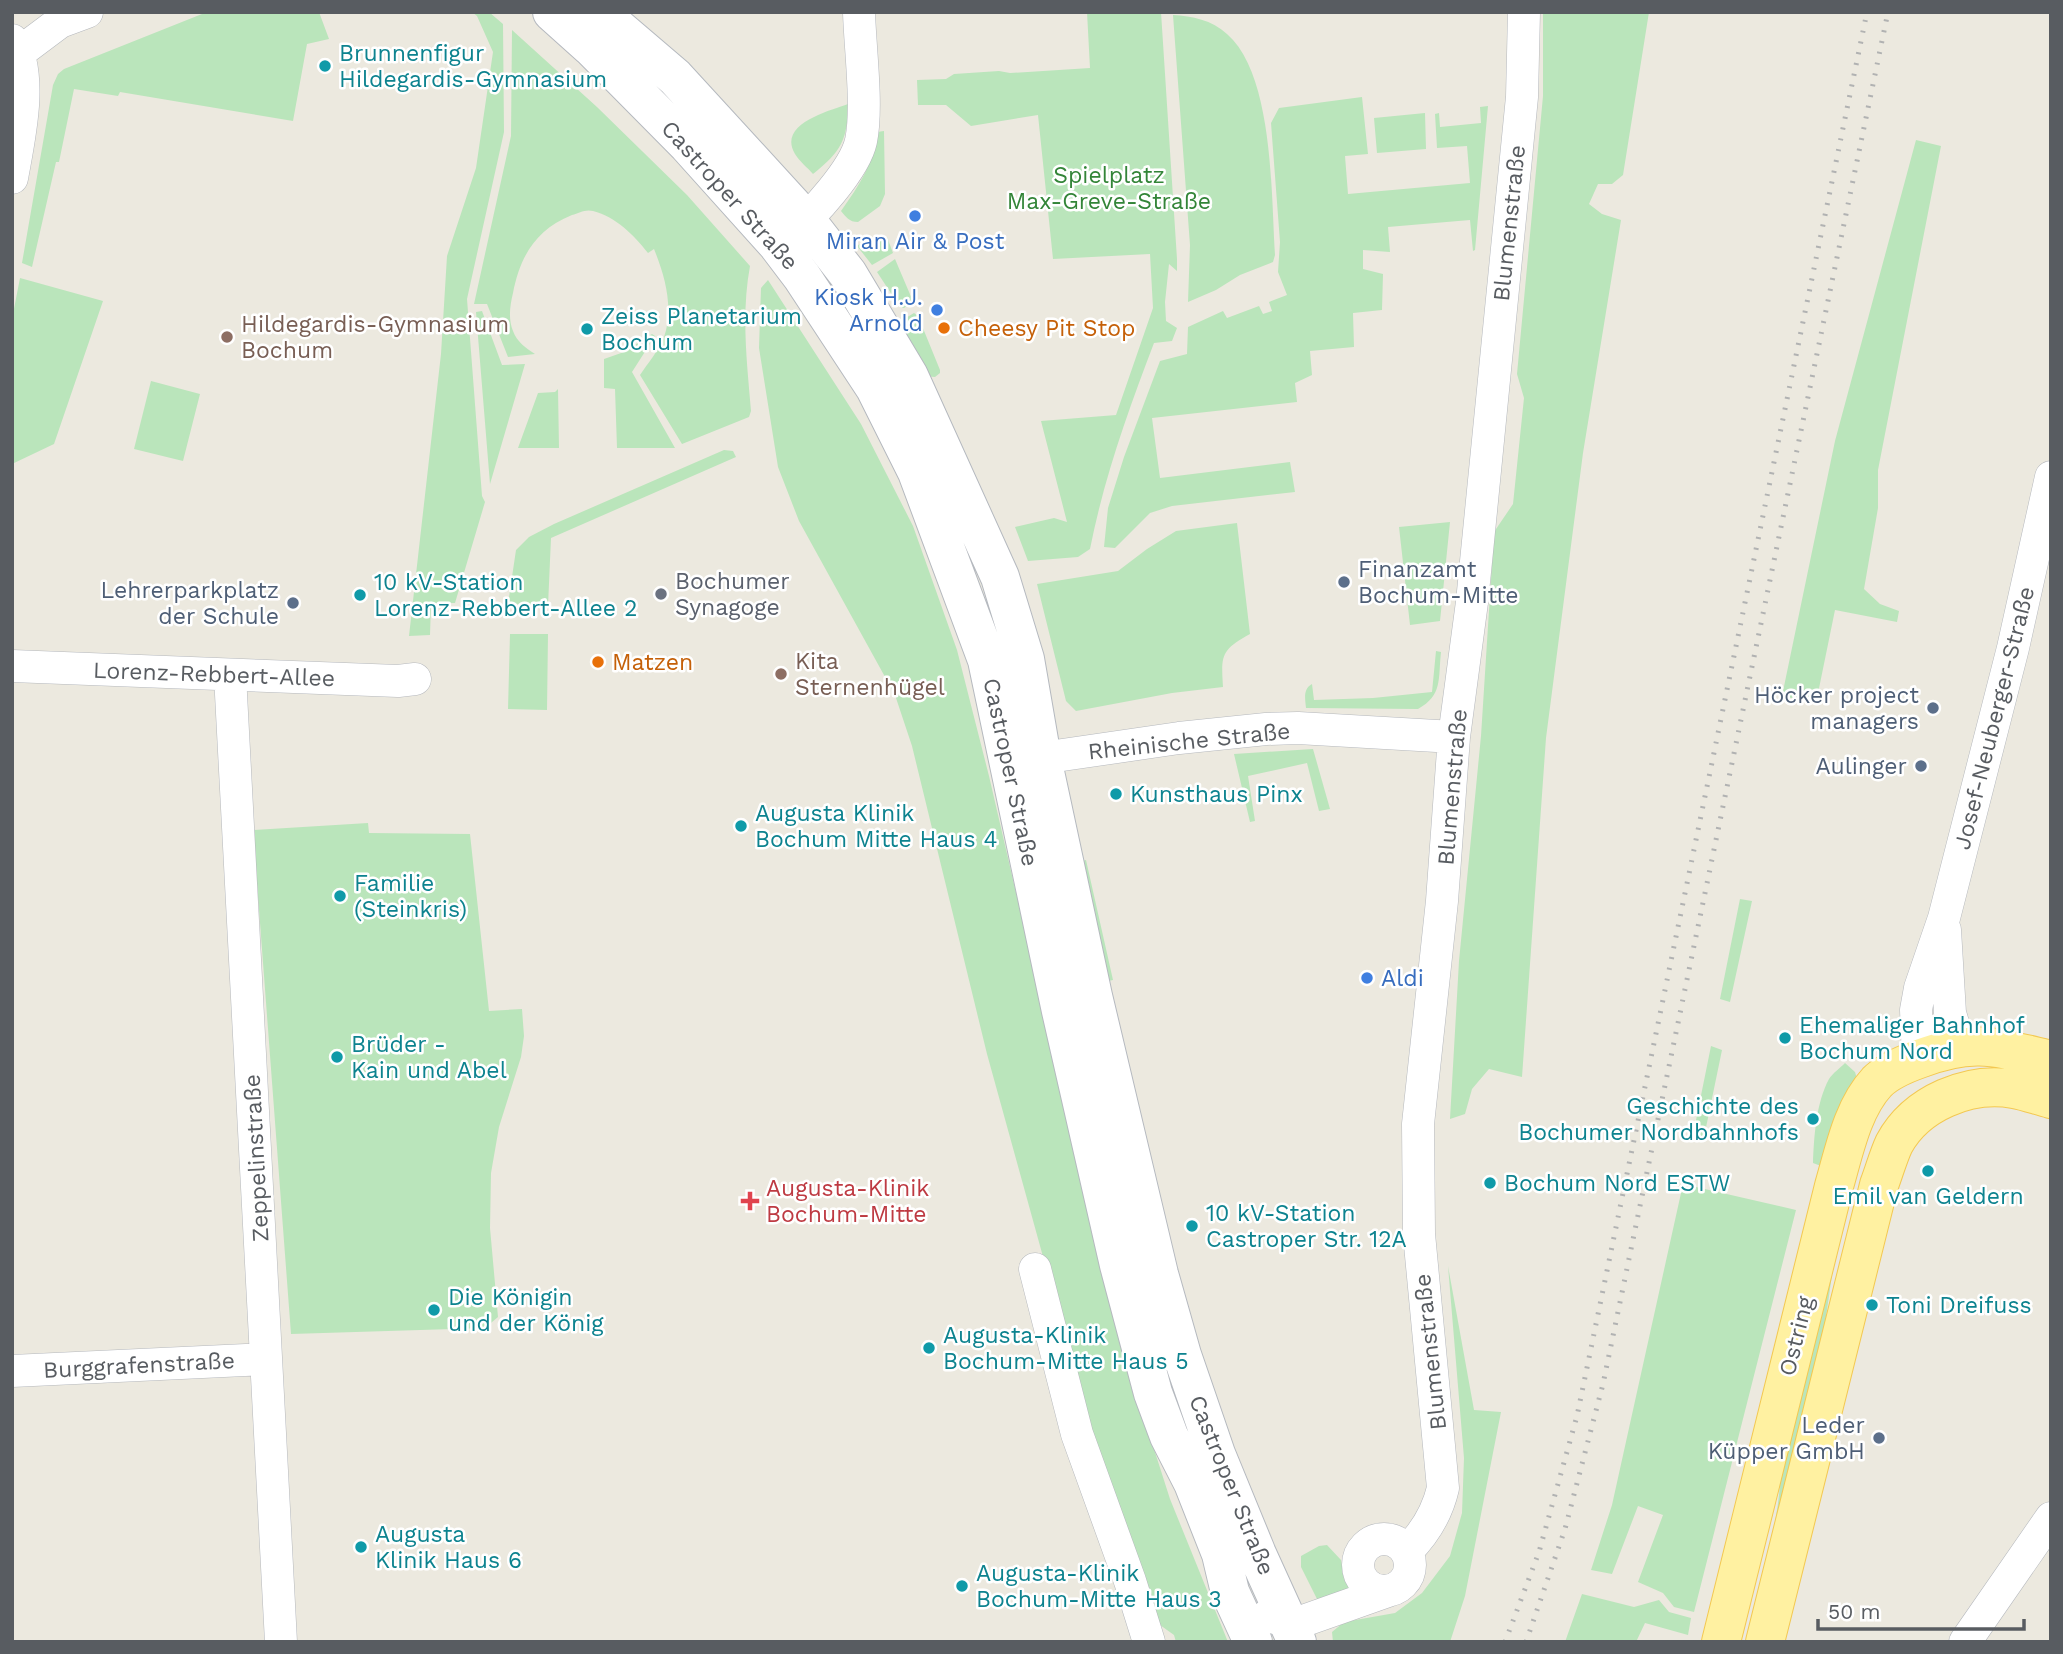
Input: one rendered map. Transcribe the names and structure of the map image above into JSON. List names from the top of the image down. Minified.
{"streets":{"main road":["Castroper Straße","Ostring"],"street":["Blumenstraße","Lorenz-Rebbert-Allee","Josef-Neuberger-Straße","Rheinische Straße","Zeppelinstraße","Burggrafenstraße"]},"crossings":[["Castroper Straße","Rheinische Straße"],["Blumenstraße","Rheinische Straße"],["Lorenz-Rebbert-Allee","Zeppelinstraße"],["Josef-Neuberger-Straße","Ostring"],["Zeppelinstraße","Burggrafenstraße"]],"parks":["Spielplatz Max-Greve-Straße"],"places":{"other":["Brunnenfigur Hildegardis-Gymnasium","Miran Air & Post","Kiosk H.J. Arnold","Cheesy Pit Stop","Zeiss Planetarium Bochum","Hildegardis-Gymnasium Bochum","Finanzamt Bochum-Mitte","Bochumer Synagoge","10 kV-Station Lorenz-Rebbert-Allee 2","Lehrerparkplatz der Schule","Matzen","Kita Sternenhügel","Höcker project managers","Aulinger","Kunsthaus Pinx","Augusta Klinik Bochum Mitte Haus 4","Familie (Steinkris)","Aldi","Ehemaliger Bahnhof Bochum Nord","Brüder - Kain und Abel","Geschichte des Bochumer Nordbahnhofs","Emil van Geldern","Bochum Nord ESTW","10 kV-Station Castroper Str. 12A","Toni Dreifuss","Die Königin und der König","Augusta-Klinik Bochum-Mitte Haus 5","Leder Küpper GmbH","Augusta Klinik Haus 6","Augusta-Klinik Bochum-Mitte Haus 3"],"health":["Augusta-Klinik Bochum-Mitte"]},"scale_bar":"50 m"}
